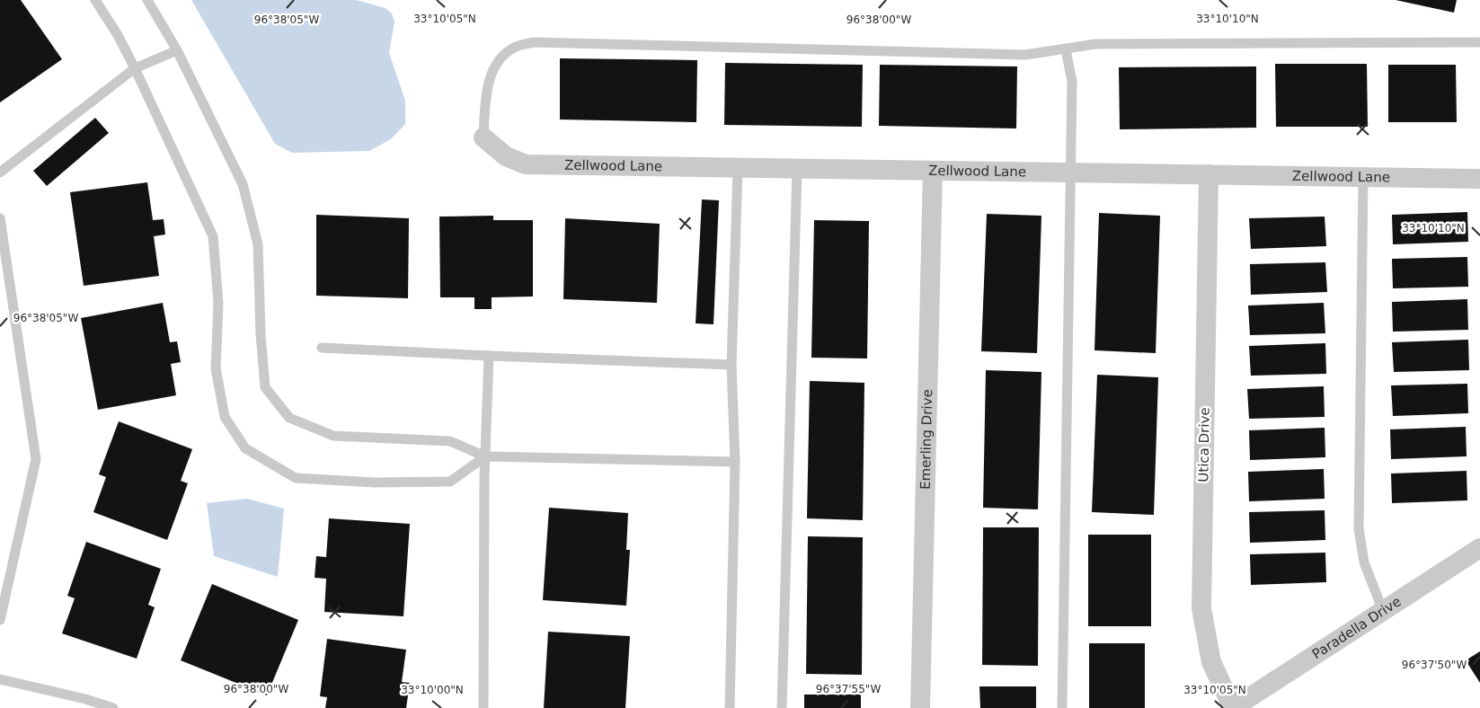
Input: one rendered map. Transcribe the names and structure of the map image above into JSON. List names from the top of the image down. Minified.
{"streets":{"street":["Zellwood Lane","Emerling Drive","Utica Drive","Paradella Drive"]},"crossings":[["Zellwood Lane","Emerling Drive"],["Zellwood Lane","Utica Drive"],["Utica Drive","Paradella Drive"]],"coordinates":["33°10'10\"N","33°10'05\"N","96°38'05\"W","96°38'00\"W","96°37'50\"W","96°37'55\"W","33°10'00\"N"]}
